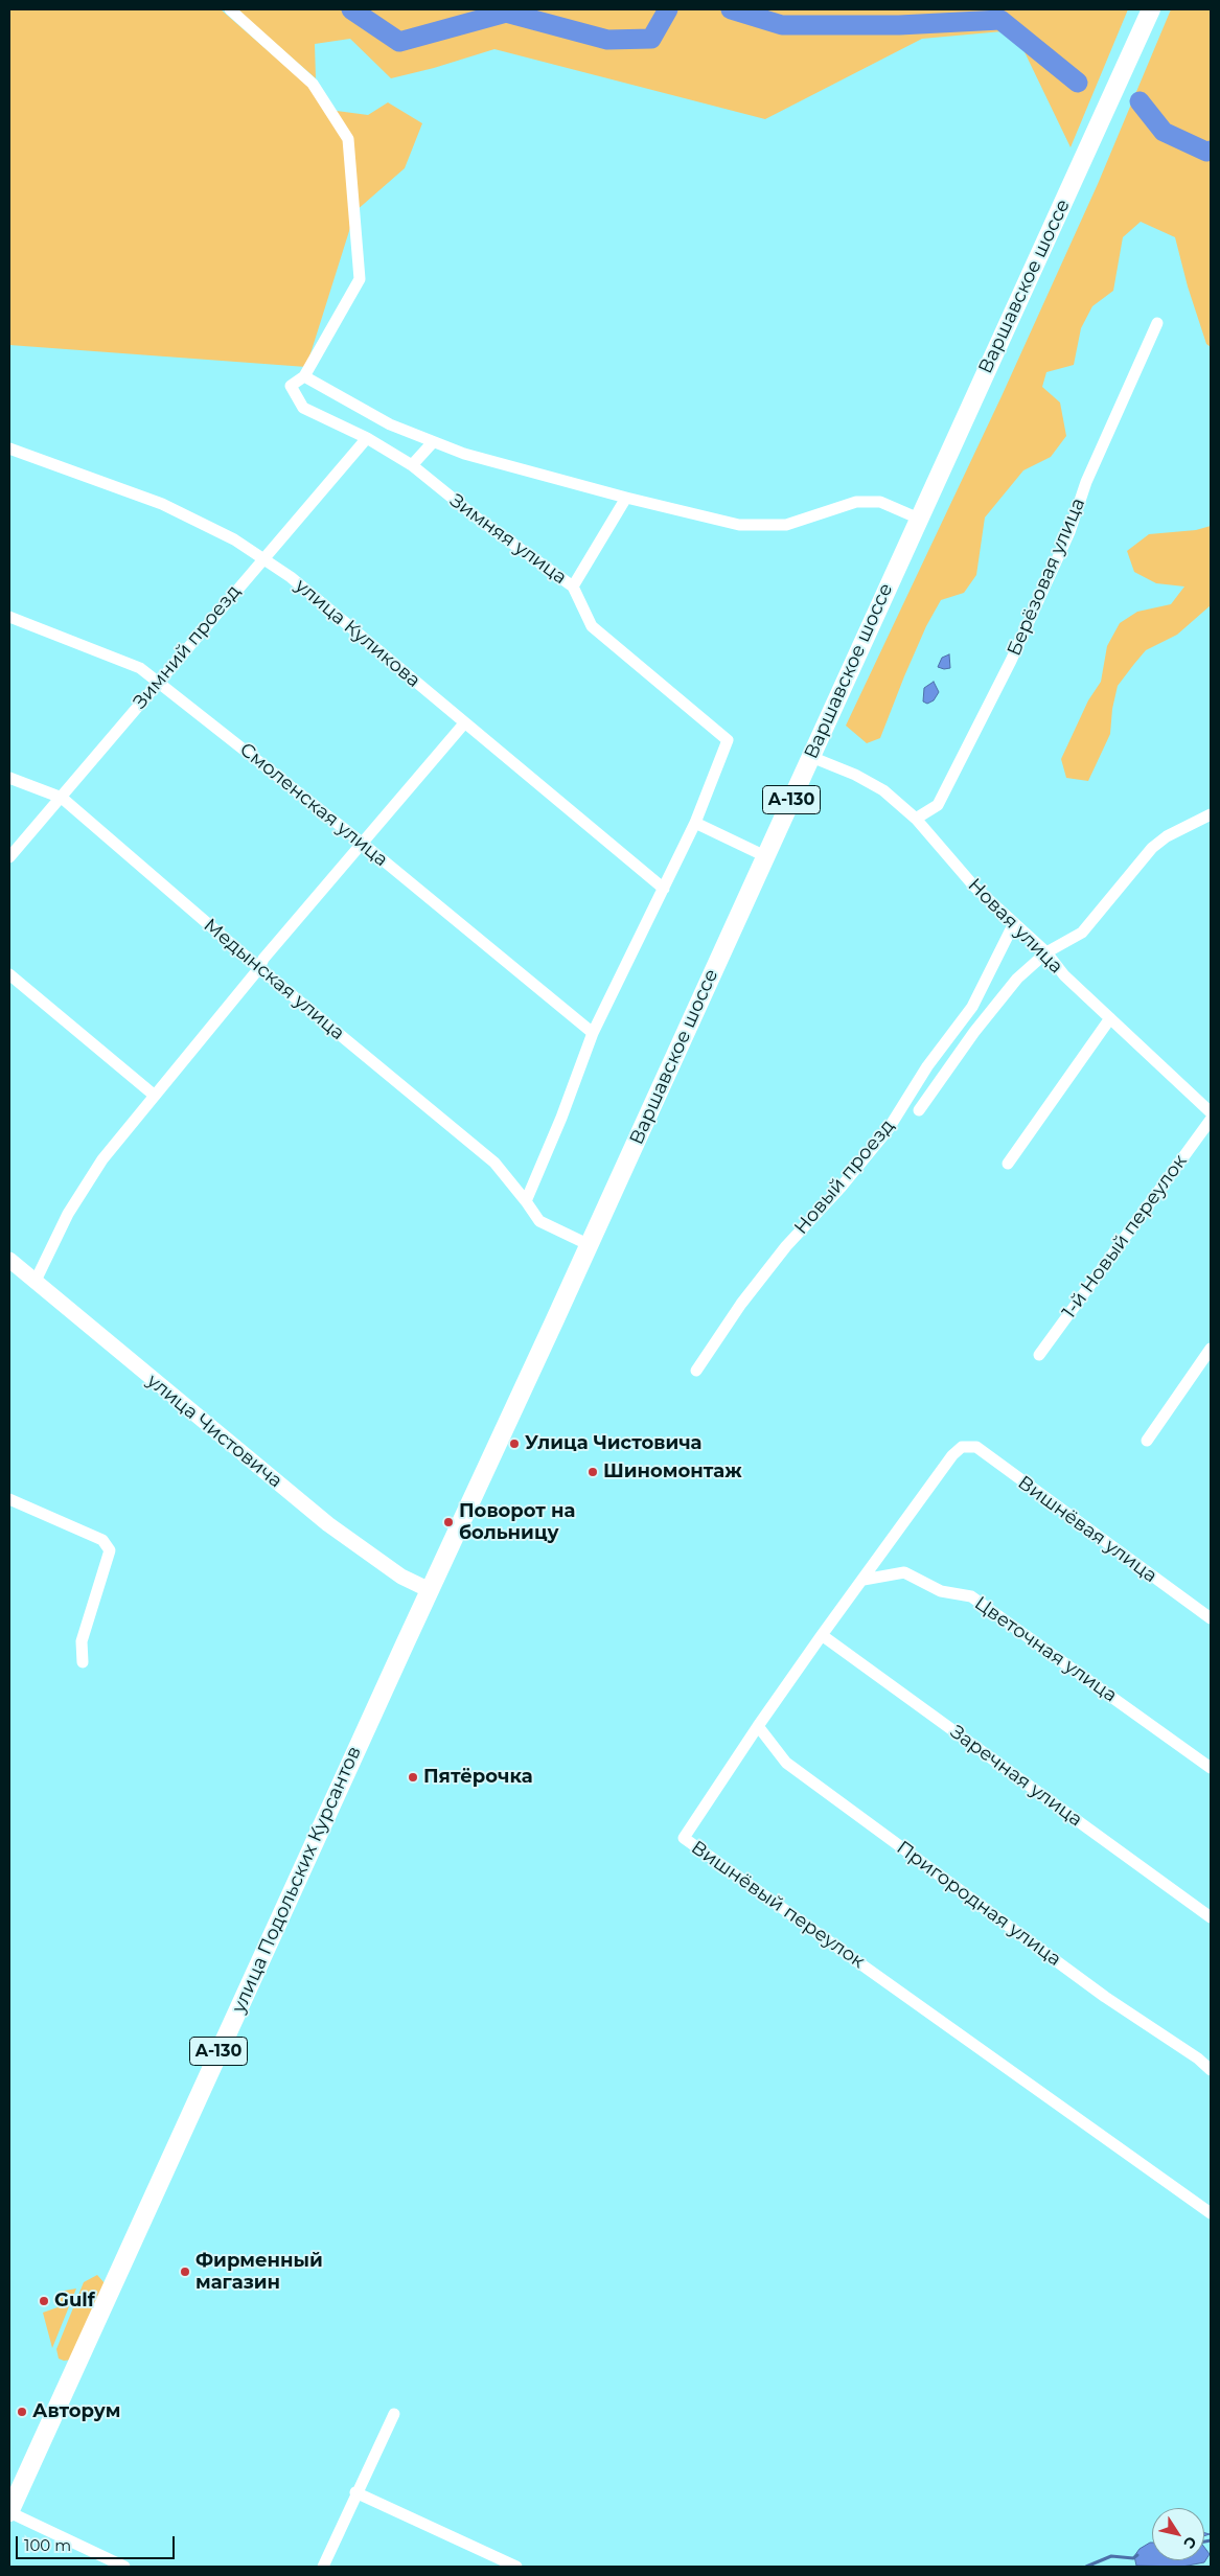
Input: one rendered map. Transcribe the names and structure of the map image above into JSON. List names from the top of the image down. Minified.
{"streets":{"main road":["Варшавское шоссе","А-130","улица Подольских Курсантов"],"street":["Зимняя улица","Берёзовая улица","улица Куликова","Зимний проезд","Смоленская улица","Новая улица","Медынская улица","Новый проезд","1-й Новый переулок","улица Чистовича","Вишнёвая улица","Цветочная улица","Заречная улица","Пригородная улица","Вишнёвый переулок"]},"crossings":[["Варшавское шоссе","Новая улица"],["Варшавское шоссе","Медынская улица"],["Варшавское шоссе","улица Чистовича"],["Варшавское шоссе","улица Подольских Курсантов"],["Зимняя улица","Зимний проезд"],["Берёзовая улица","Новая улица"],["улица Куликова","Зимний проезд"],["Зимний проезд","Смоленская улица"],["Зимний проезд","Медынская улица"],["Новая улица","Новый проезд"],["улица Чистовича","улица Подольских Курсантов"],["Вишнёвая улица","Вишнёвый переулок"],["Цветочная улица","Вишнёвый переулок"],["Заречная улица","Вишнёвый переулок"],["Пригородная улица","Вишнёвый переулок"]],"places":["Улица Чистовича","Шиномонтаж","Поворот на больницу","Пятёрочка","Фирменный магазин","Gulf","Авторум"],"scale_bar":"100 m","north":"bottom right"}
